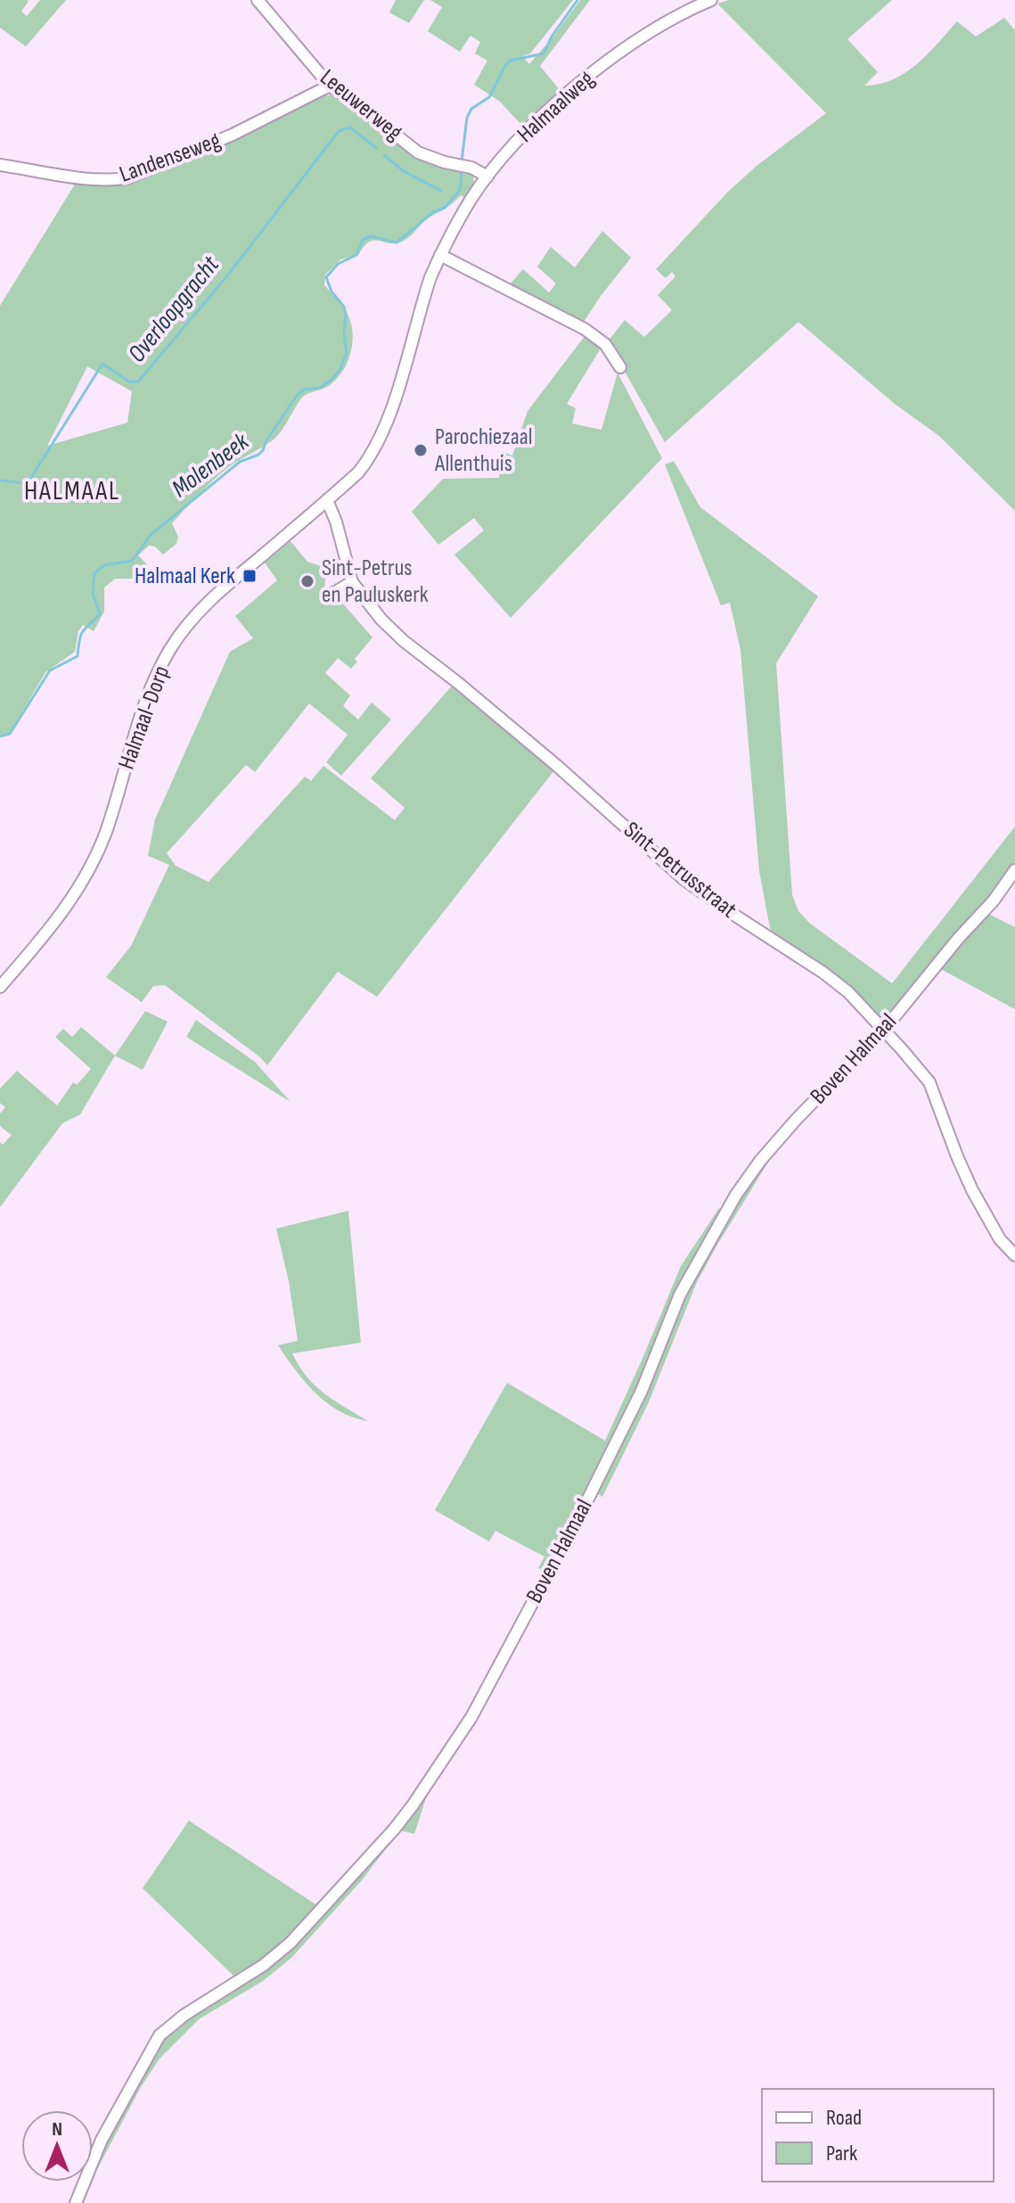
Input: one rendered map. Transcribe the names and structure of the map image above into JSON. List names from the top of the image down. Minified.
{"streets":{"street":["Leeuwerweg","Halmaalweg","Landenseweg","Halmaal-Dorp","Sint-Petrusstraat","Boven Halmaal"]},"crossings":[["Leeuwerweg","Halmaalweg"],["Leeuwerweg","Landenseweg"],["Halmaalweg","Halmaal-Dorp"],["Halmaal-Dorp","Sint-Petrusstraat"],["Sint-Petrusstraat","Boven Halmaal"]],"districts":["HALMAAL"],"water":["Overloopgracht","Molenbeek"],"places":{"other":["Parochiezaal Allenthuis","Sint-Petrus en Pauluskerk"],"transit":["Halmaal Kerk"]},"legend":["Road","Park"],"north":"top"}
